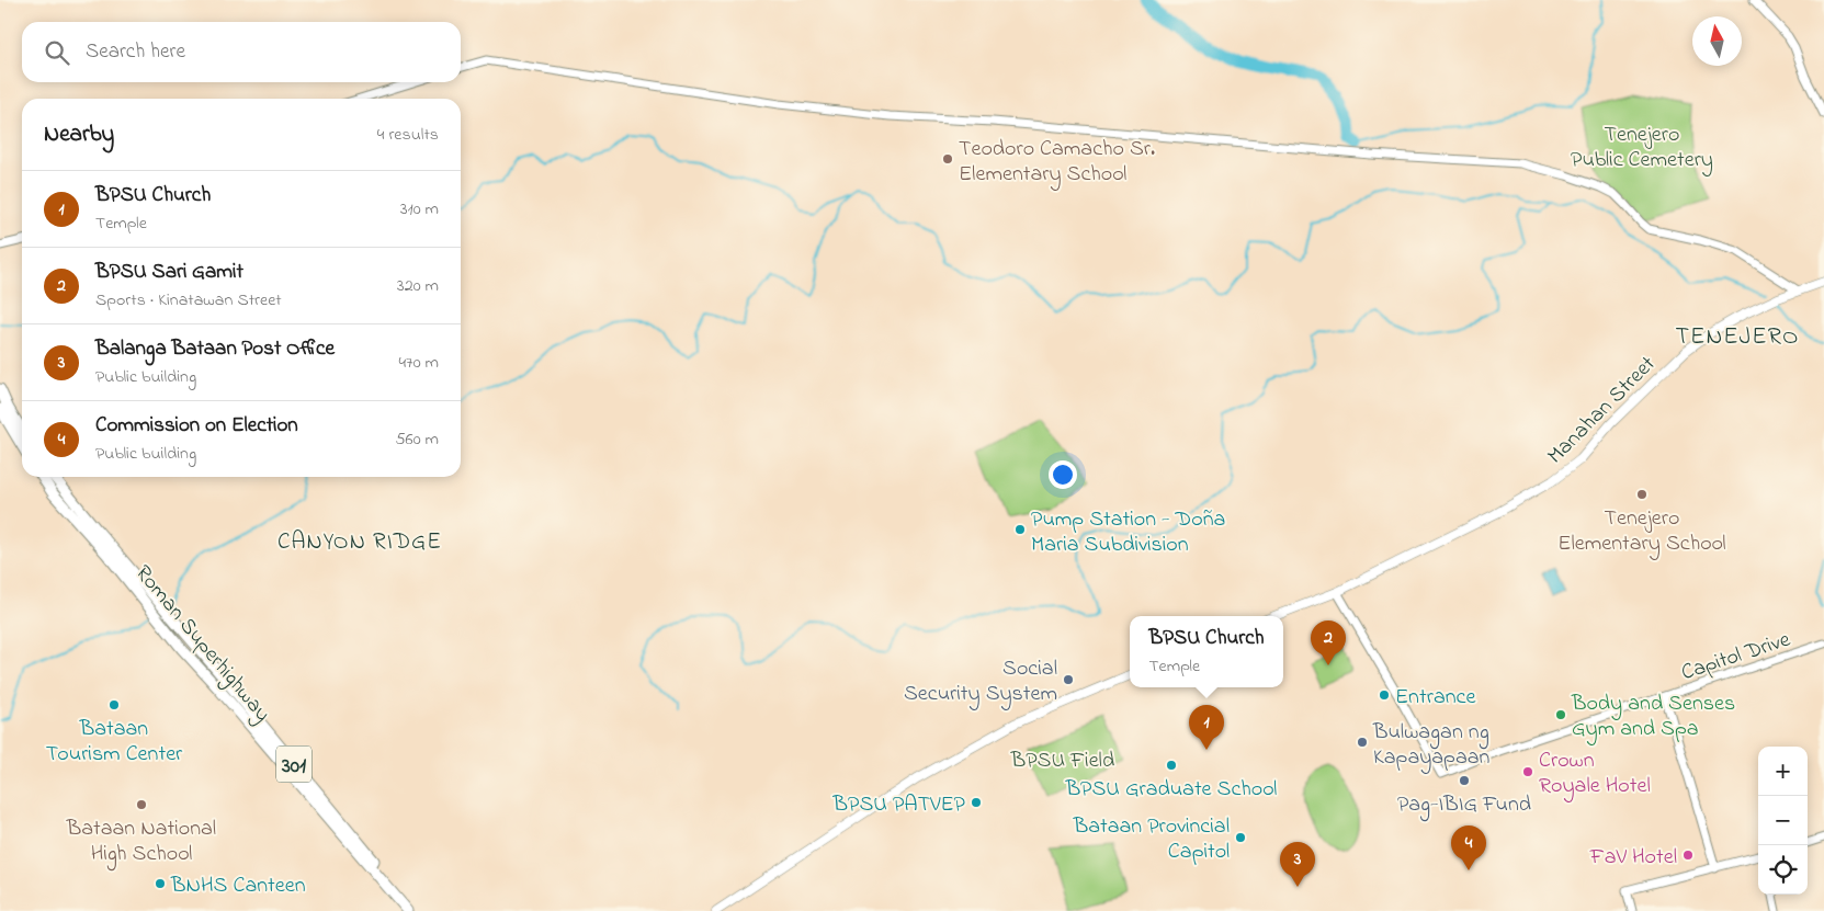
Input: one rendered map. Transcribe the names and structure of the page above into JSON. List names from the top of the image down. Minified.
{"streets":{"main road":["Manahan Street","Roman Superhighway","301"],"street":["Capitol Drive"]},"crossings":[["Manahan Street","Capitol Drive"]],"districts":["TENEJERO","CANYON RIDGE"],"parks":["Tenejero Public Cemetery","BPSU Field"],"places":["Teodoro Camacho Sr. Elementary School","Tenejero Elementary School","Pump Station - Doña Maria Subdivision","Social Security System","Entrance","Bataan Tourism Center","Body and Senses Gym and Spa","Bulwagan ng Kapayapaan","BPSU Graduate School","Crown Royale Hotel","Pag-IBIG Fund","BPSU PATVEP","Bataan National High School","Bataan Provincial Capitol","FaV Hotel","BNHS Canteen"],"north":"top","page":{"search":"Search here","heading":["Nearby","4 results"],"list":[{"mark":"1","name":"BPSU Church","note":"Temple","value":"310 m"},{"mark":"2","name":"BPSU Sari Gamit","note":"Sports · Kinatawan Street","value":"320 m"},{"mark":"3","name":"Balanga Bataan Post Office","note":"Public building","value":"470 m"},{"mark":"4","name":"Commission on Election","note":"Public building","value":"560 m"}],"popup":["BPSU Church","Temple"],"pins":["2","1","4","3"],"map_buttons":["+","−"]}}
